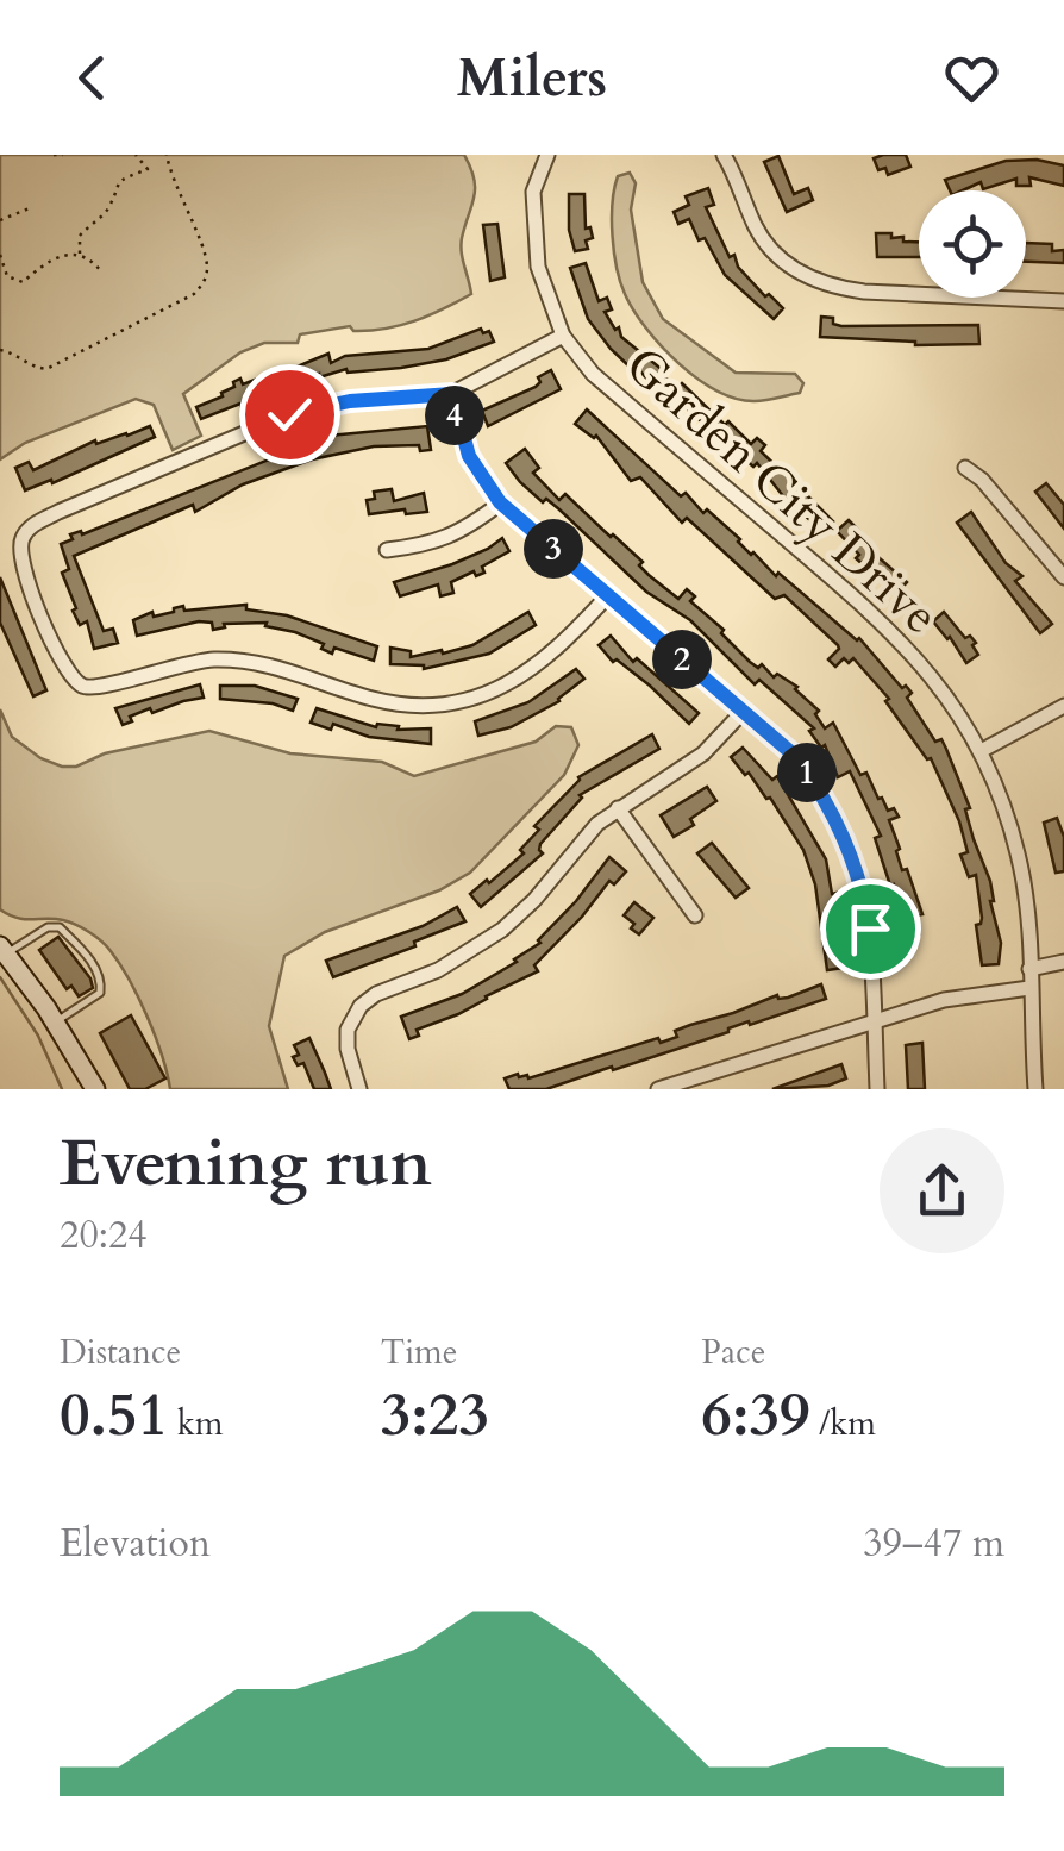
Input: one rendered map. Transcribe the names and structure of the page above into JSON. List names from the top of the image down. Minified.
{"streets":{"street":["Garden City Drive"]},"page":{"header":"Milers","pins":["4","3","2","1"],"heading":["Evening run","20:24"],"stats":[["Distance","0.51 km"],["Time","3:23"],["Pace","6:39 /km"]],"chart":["Elevation","39–47 m"]}}
